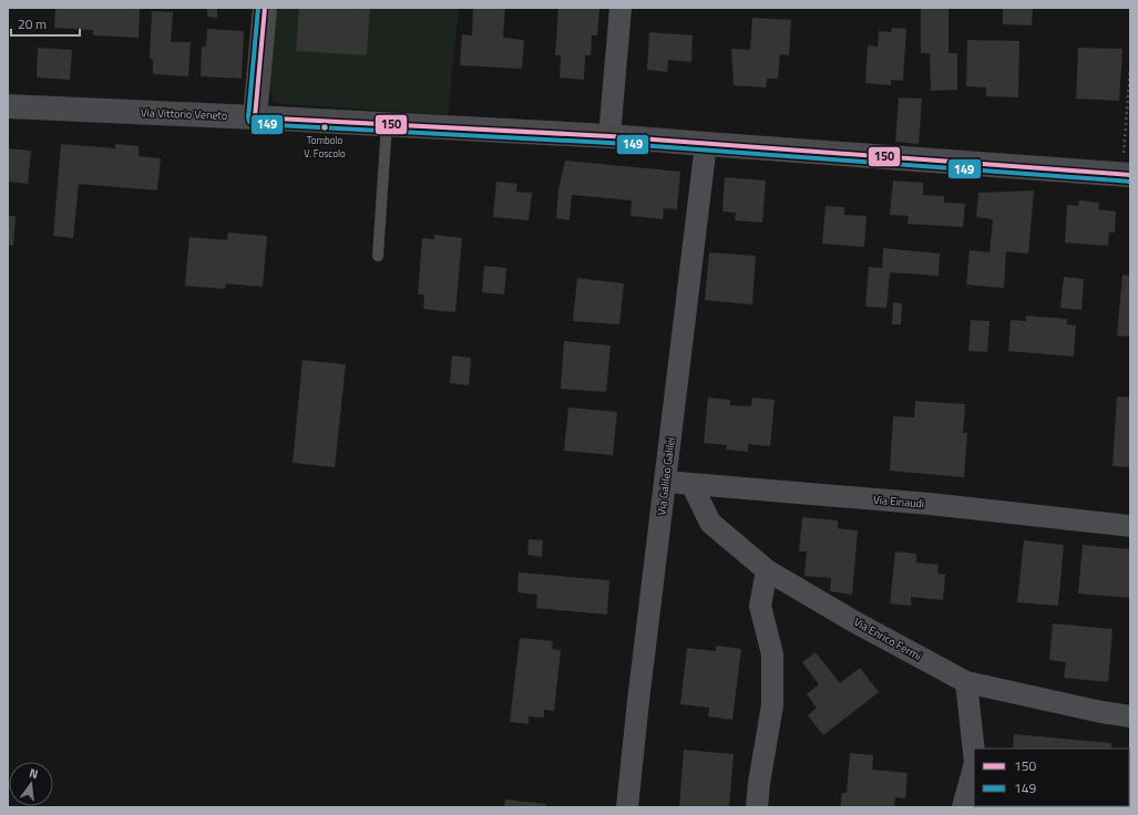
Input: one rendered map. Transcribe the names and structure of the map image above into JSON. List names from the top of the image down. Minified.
{"streets":{"main road":["Via Vittorio Veneto"],"street":["Via Galileo Galilei","Via Einaudi","Via Enrico Fermi"]},"crossings":[["Via Vittorio Veneto","Via Galileo Galilei"],["Via Galileo Galilei","Via Einaudi"],["Via Einaudi","Via Enrico Fermi"]],"places":["Tombolo V. Foscolo"],"lines":["transit line 150","transit line 149"],"legend":["150","149"],"scale_bar":"20 m","north":"top"}
